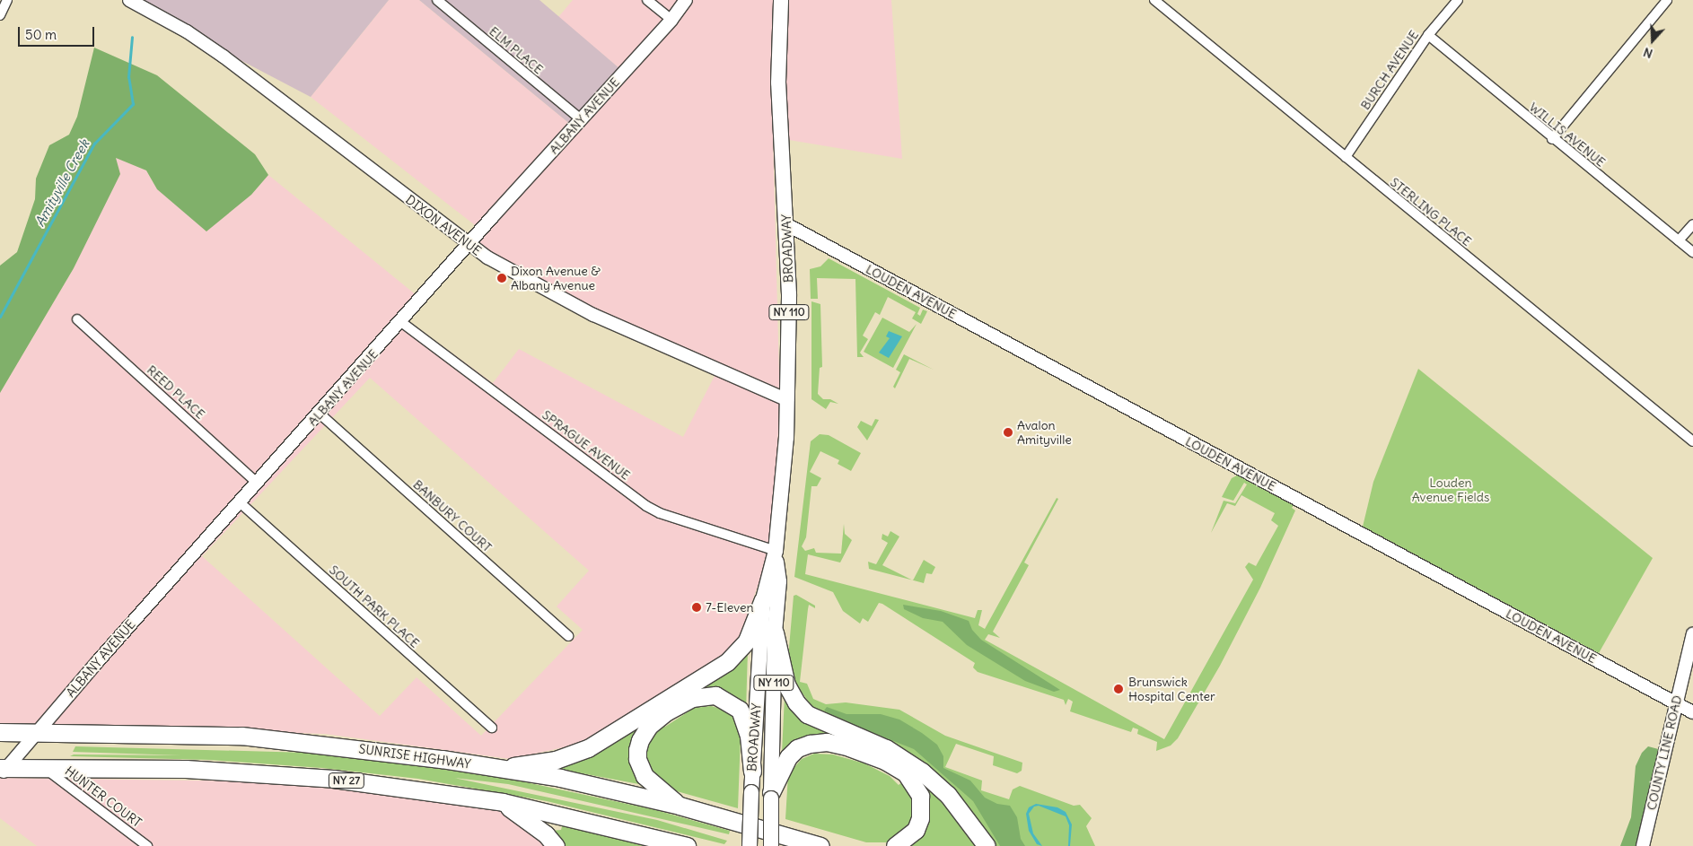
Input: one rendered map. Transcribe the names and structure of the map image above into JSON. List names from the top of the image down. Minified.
{"streets":{"highway":["SUNRISE HIGHWAY","NY 27"],"main road":["BROADWAY","NY 110"],"street":["ELM PLACE","BURCH AVENUE","ALBANY AVENUE","WILLIS AVENUE","STERLING PLACE","DIXON AVENUE","LOUDEN AVENUE","REED PLACE","SPRAGUE AVENUE","BANBURY COURT","SOUTH PARK PLACE","COUNTY LINE ROAD","HUNTER COURT"]},"crossings":[["ELM PLACE","ALBANY AVENUE"],["BURCH AVENUE","WILLIS AVENUE"],["BURCH AVENUE","STERLING PLACE"],["ALBANY AVENUE","DIXON AVENUE"],["ALBANY AVENUE","REED PLACE"],["ALBANY AVENUE","SPRAGUE AVENUE"],["ALBANY AVENUE","BANBURY COURT"],["ALBANY AVENUE","SOUTH PARK PLACE"],["ALBANY AVENUE","SUNRISE HIGHWAY"],["ALBANY AVENUE","NY 27"],["DIXON AVENUE","BROADWAY"],["BROADWAY","LOUDEN AVENUE"],["BROADWAY","SPRAGUE AVENUE"],["LOUDEN AVENUE","COUNTY LINE ROAD"],["NY 27","HUNTER COURT"]],"water":["Amityville Creek"],"parks":["Louden Avenue Fields"],"places":["Dixon Avenue & Albany Avenue","Avalon Amityville","7-Eleven","Brunswick Hospital Center"],"scale_bar":"50 m","north":"bottom"}
